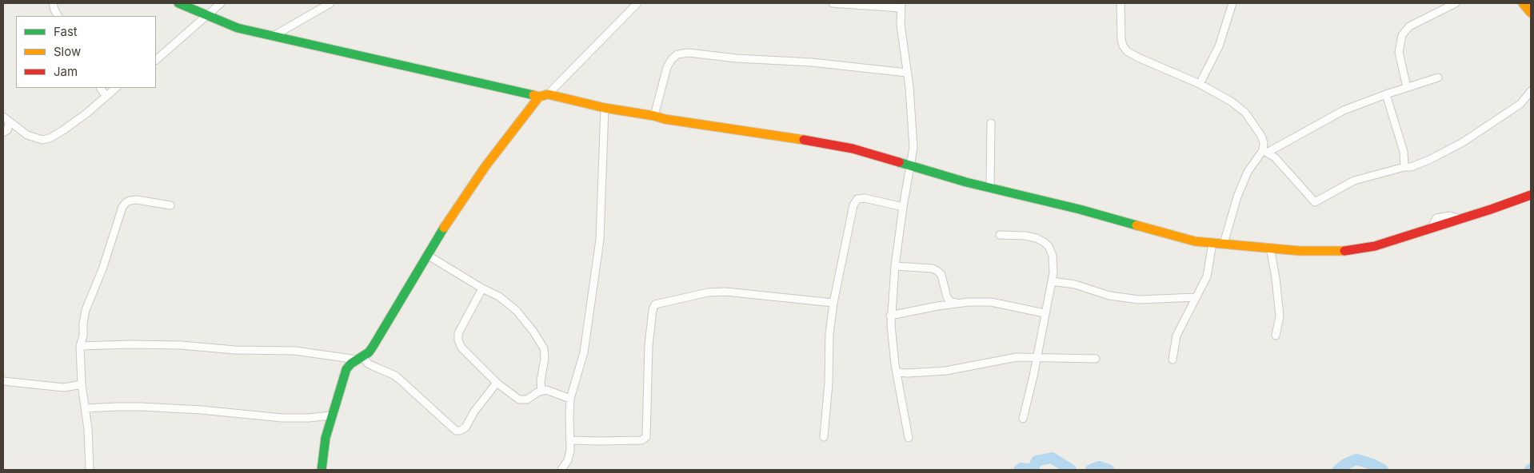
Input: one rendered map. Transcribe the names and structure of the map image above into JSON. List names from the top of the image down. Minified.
{"legend":["Fast","Slow","Jam"]}
